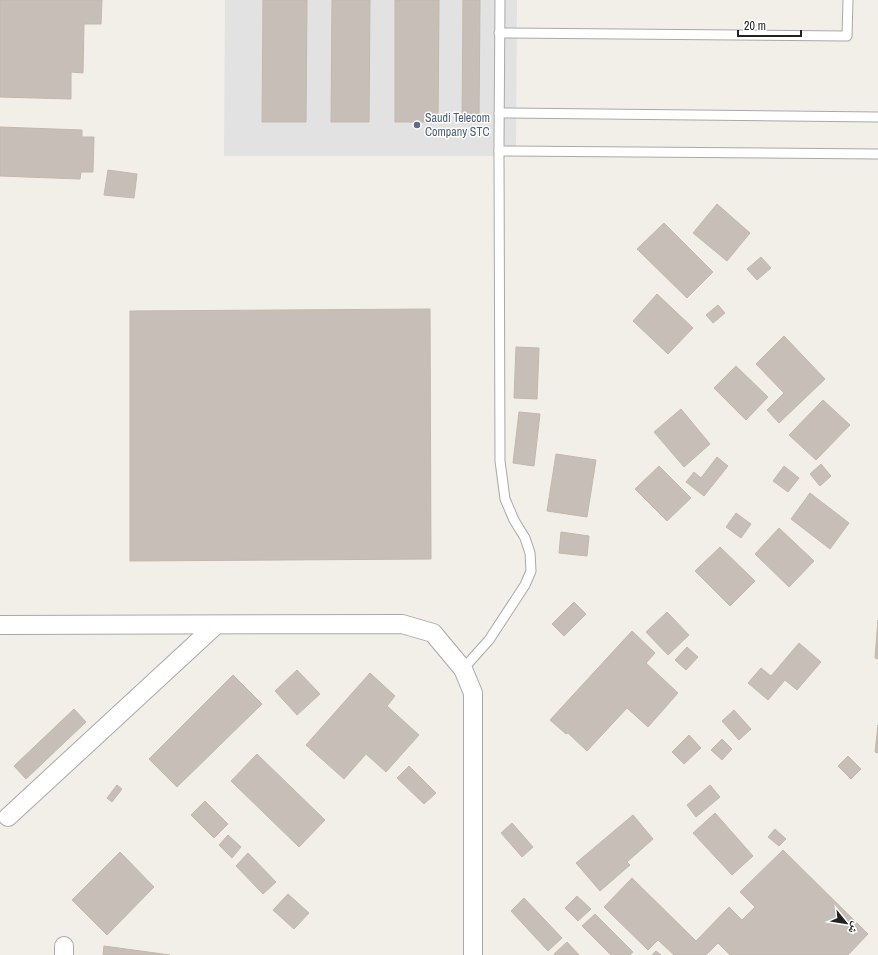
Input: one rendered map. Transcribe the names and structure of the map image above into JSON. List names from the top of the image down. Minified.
{"places":["Saudi Telecom Company STC"],"scale_bar":"20 m","north":"bottom right"}
